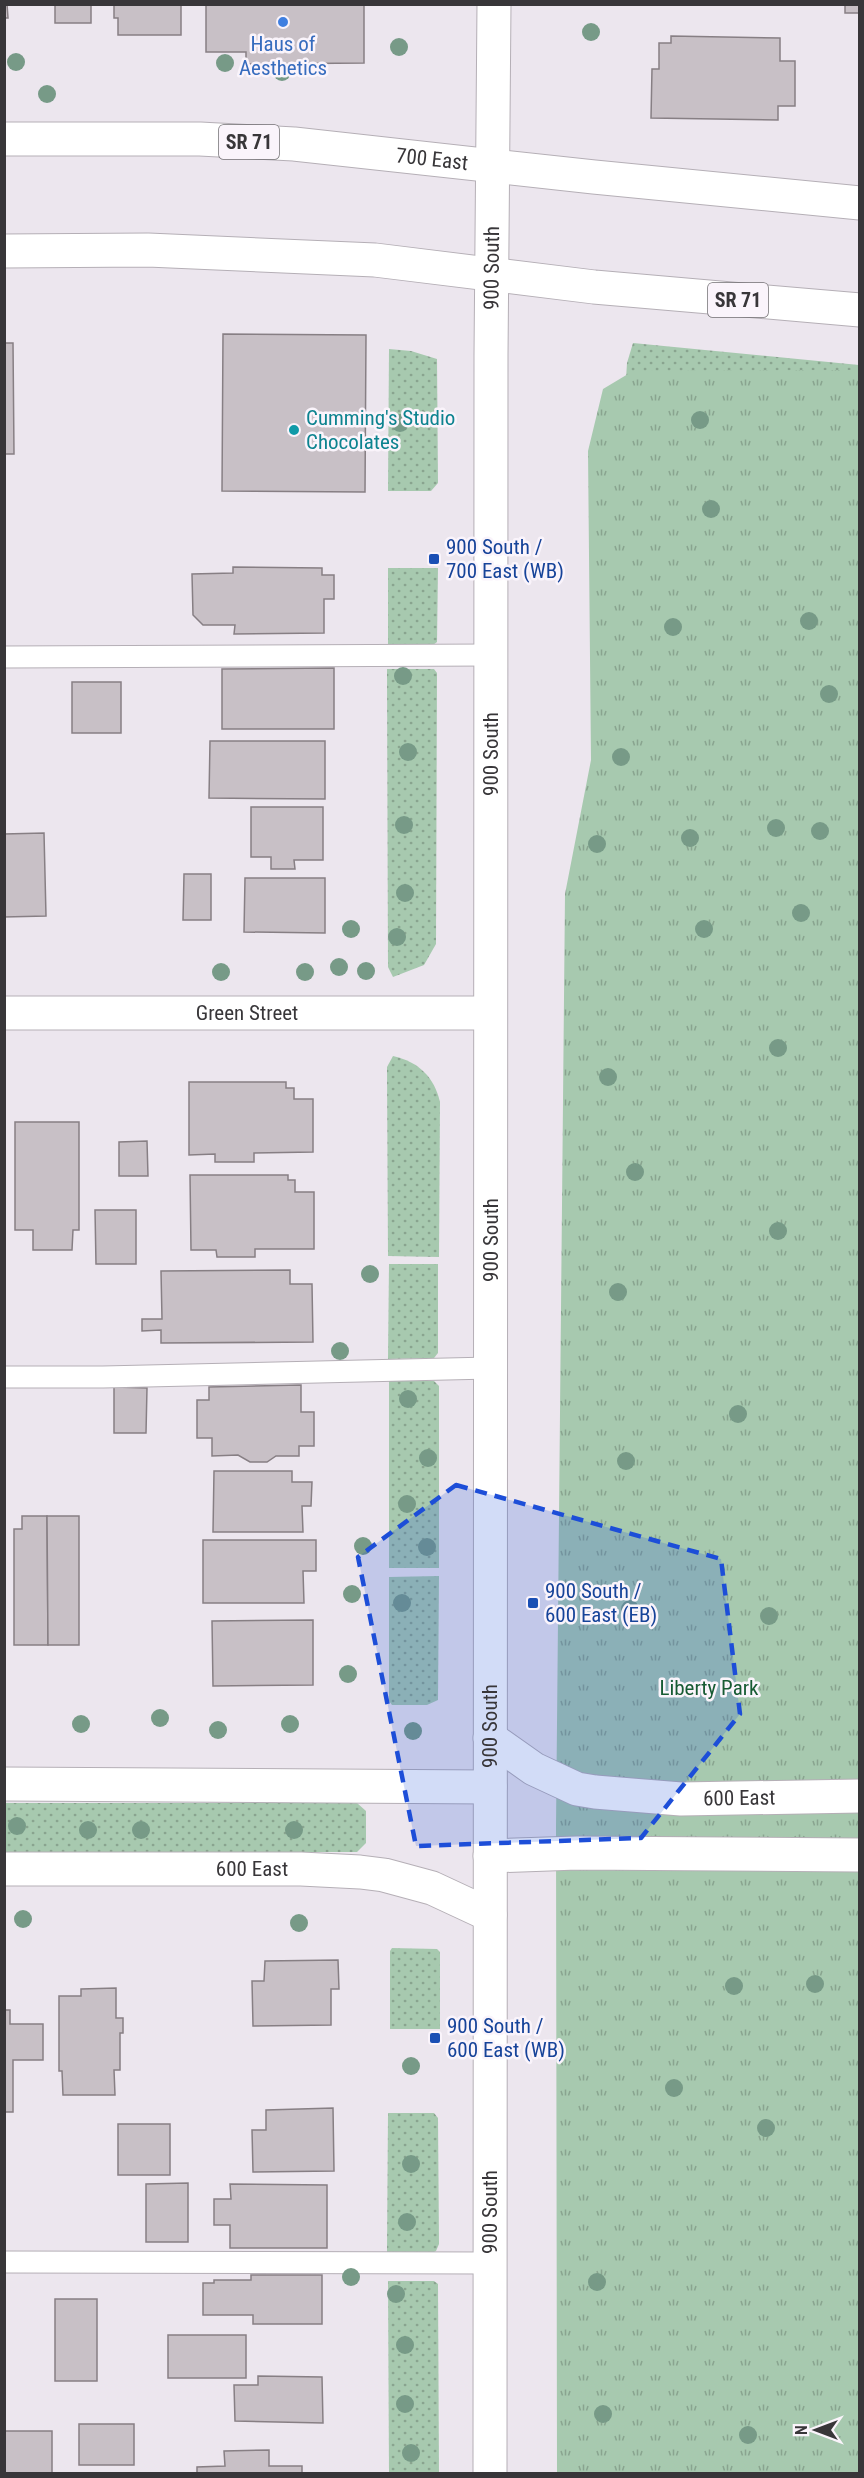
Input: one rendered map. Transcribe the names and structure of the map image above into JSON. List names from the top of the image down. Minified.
{"streets":{"street":["SR 71","700 East","900 South","Green Street","600 East"]},"crossings":[["SR 71","900 South"],["700 East","900 South"],["900 South","Green Street"],["900 South","600 East"]],"parks":["Liberty Park"],"places":{"other":["Haus of Aesthetics","Cumming's Studio Chocolates"],"transit":["900 South / 700 East (WB)","900 South / 600 East (EB)","900 South / 600 East (WB)"]},"north":"left"}
